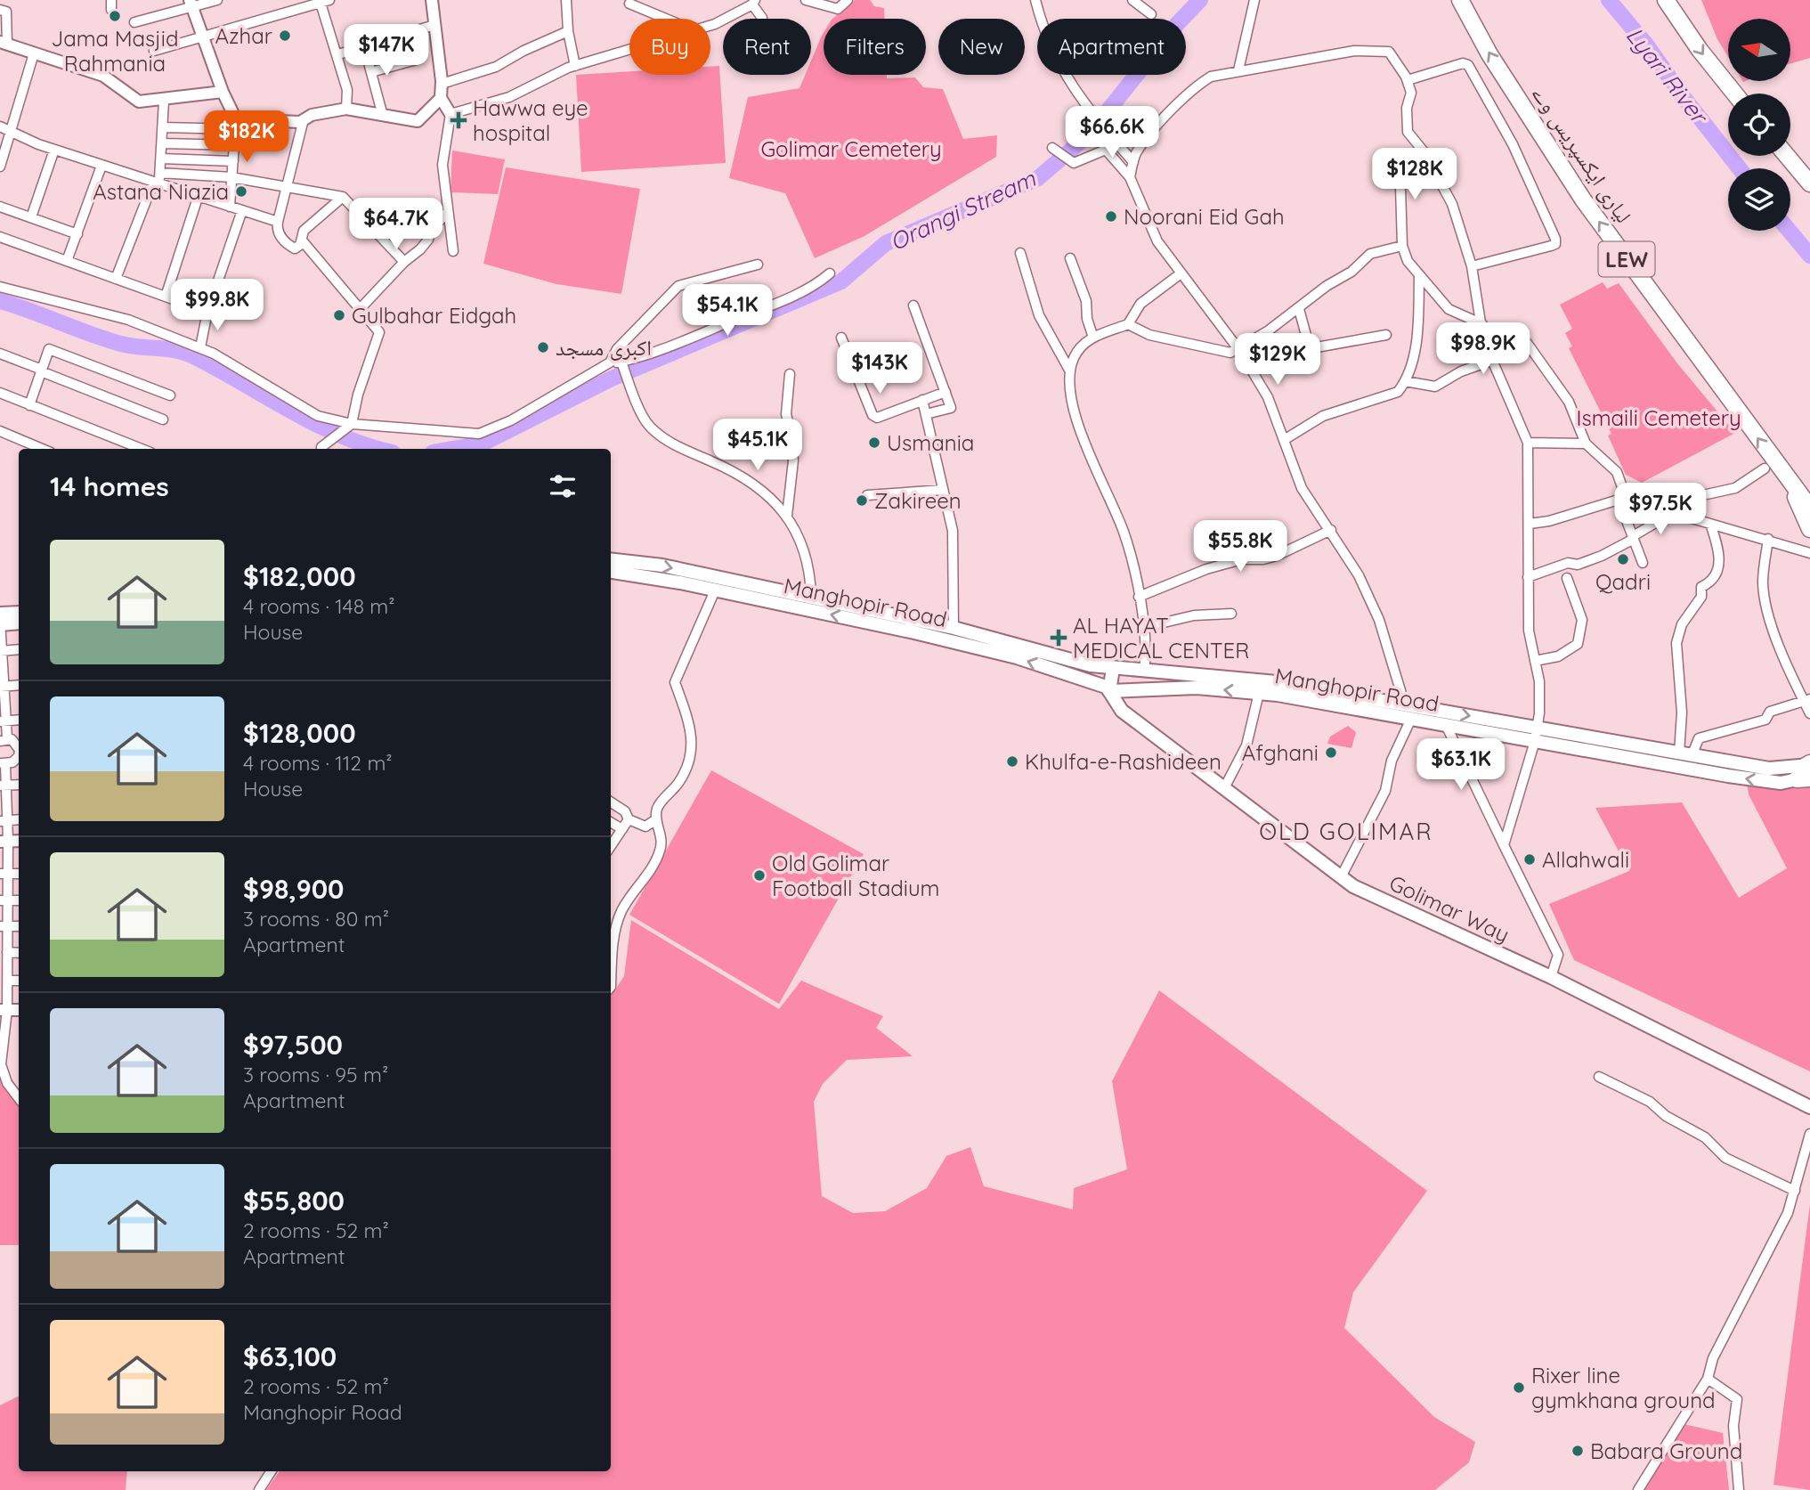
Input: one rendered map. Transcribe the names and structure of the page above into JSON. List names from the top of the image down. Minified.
{"streets":{"highway":["لیاری ایکسپریس وے","LEW"],"main road":["Manghopir Road","Golimar Way"]},"crossings":[["لیاری ایکسپریس وے","LEW"],["Manghopir Road","Golimar Way"]],"one_way":["لیاری ایکسپریس وے"],"districts":["OLD GOLIMAR"],"water":["Lyari River","Orangi Stream"],"parks":["Golimar Cemetery","Ismaili Cemetery"],"places":{"other":["Jama Masjid Rahmania","Azhar","Astana Niazia","Noorani Eid Gah","Gulbahar Eidgah","اکبری مسجد","Usmania","Zakireen","Qadri","Afghani","Khulfa-e-Rashideen","Allahwali","Old Golimar Football Stadium","Rixer line gymkhana ground","Babara Ground"],"health":["Hawwa eye hospital","AL HAYAT MEDICAL CENTER"]},"north":"left","page":{"chip":["Buy","Rent","Filters","New","Apartment"],"price":["$147K","$66.6K","$182K","$128K","$64.7K","$99.8K","$54.1K","$98.9K","$129K","$143K","$45.1K","$97.5K","$55.8K","$63.1K"],"heading":"14 homes","list":[{"name":"$182,000","note":"4 rooms · 148 m² · House"},{"name":"$128,000","note":"4 rooms · 112 m² · House"},{"name":"$98,900","note":"3 rooms · 80 m² · Apartment"},{"name":"$97,500","note":"3 rooms · 95 m² · Apartment"},{"name":"$55,800","note":"2 rooms · 52 m² · Apartment"},{"name":"$63,100","note":"2 rooms · 52 m² · Manghopir Road"}]}}
